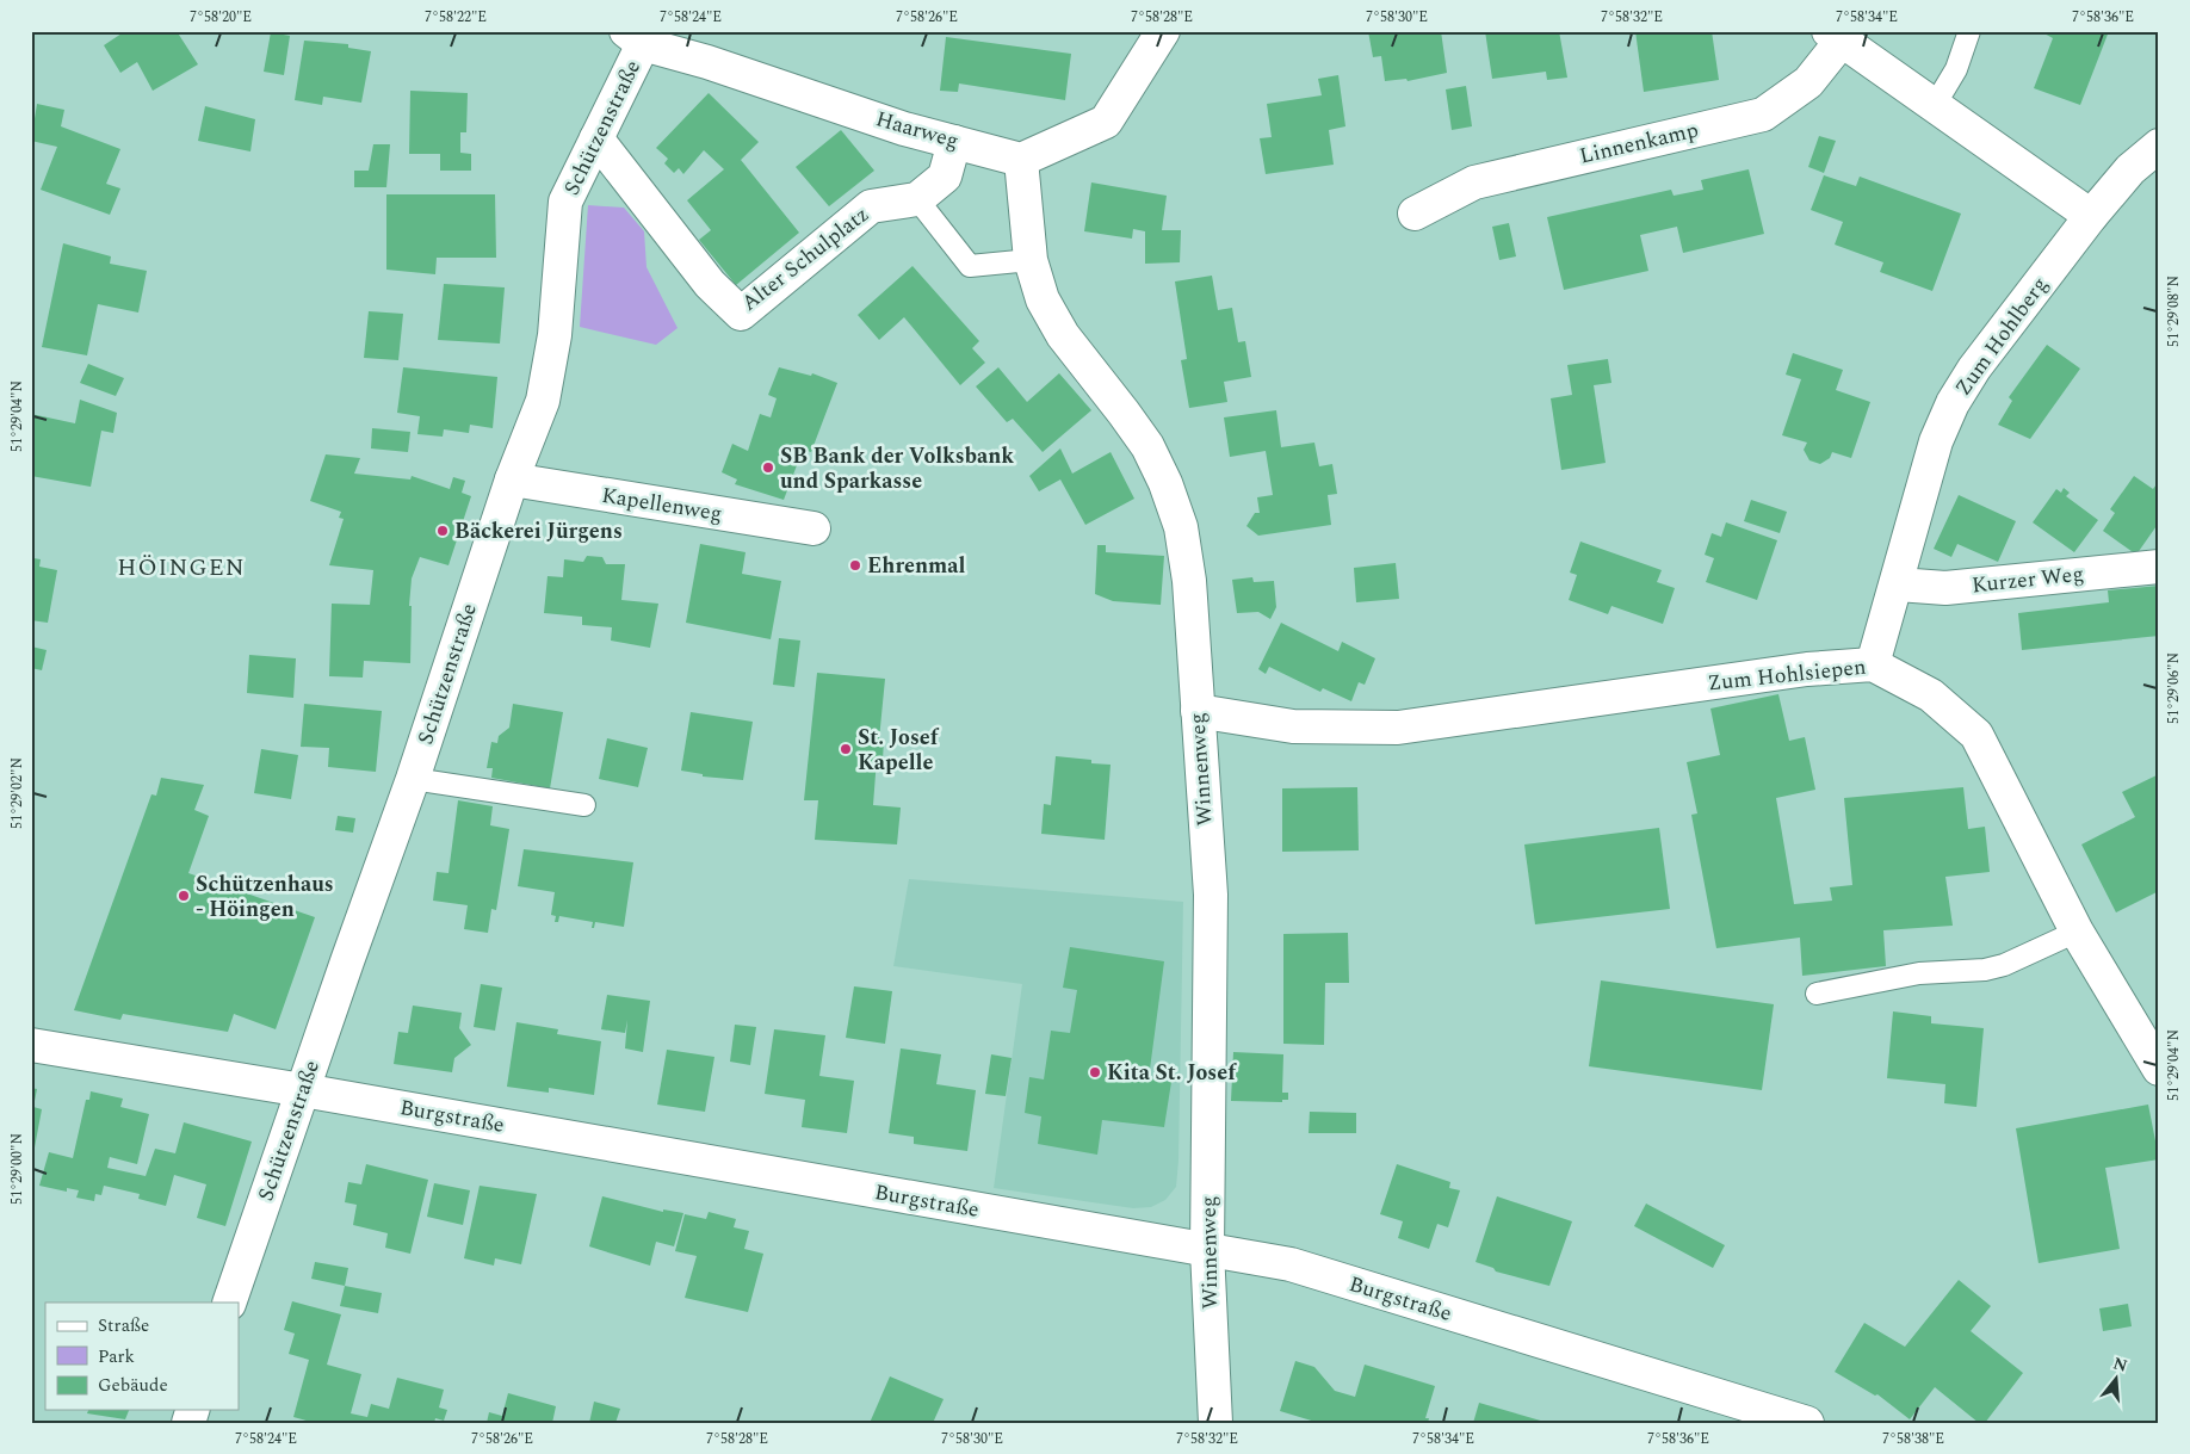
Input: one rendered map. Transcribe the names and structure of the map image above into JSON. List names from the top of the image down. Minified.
{"streets":{"street":["Schützenstraße","Haarweg","Linnenkamp","Alter Schulplatz","Zum Hohlberg","Kapellenweg","Kurzer Weg","Zum Hohlsiepen","Winnenweg","Burgstraße"]},"crossings":[["Schützenstraße","Haarweg"],["Schützenstraße","Alter Schulplatz"],["Schützenstraße","Kapellenweg"],["Schützenstraße","Burgstraße"],["Haarweg","Winnenweg"],["Linnenkamp","Zum Hohlberg"],["Zum Hohlberg","Kurzer Weg"],["Zum Hohlberg","Zum Hohlsiepen"],["Zum Hohlsiepen","Winnenweg"],["Winnenweg","Burgstraße"]],"districts":["HÖINGEN"],"places":["SB Bank der Volksbank und Sparkasse","Bäckerei Jürgens","Ehrenmal","St. Josef Kapelle","Schützenhaus - Höingen","Kita St. Josef"],"legend":["Straße","Park","Gebäude"],"north":"top","coordinates":["7°58'20\"E","7°58'22\"E","7°58'24\"E","7°58'26\"E","7°58'28\"E","7°58'30\"E","7°58'32\"E","7°58'34\"E","7°58'36\"E","51°29'08\"N","51°29'04\"N","51°29'06\"N","51°29'02\"N","51°29'00\"N","7°58'38\"E"]}
